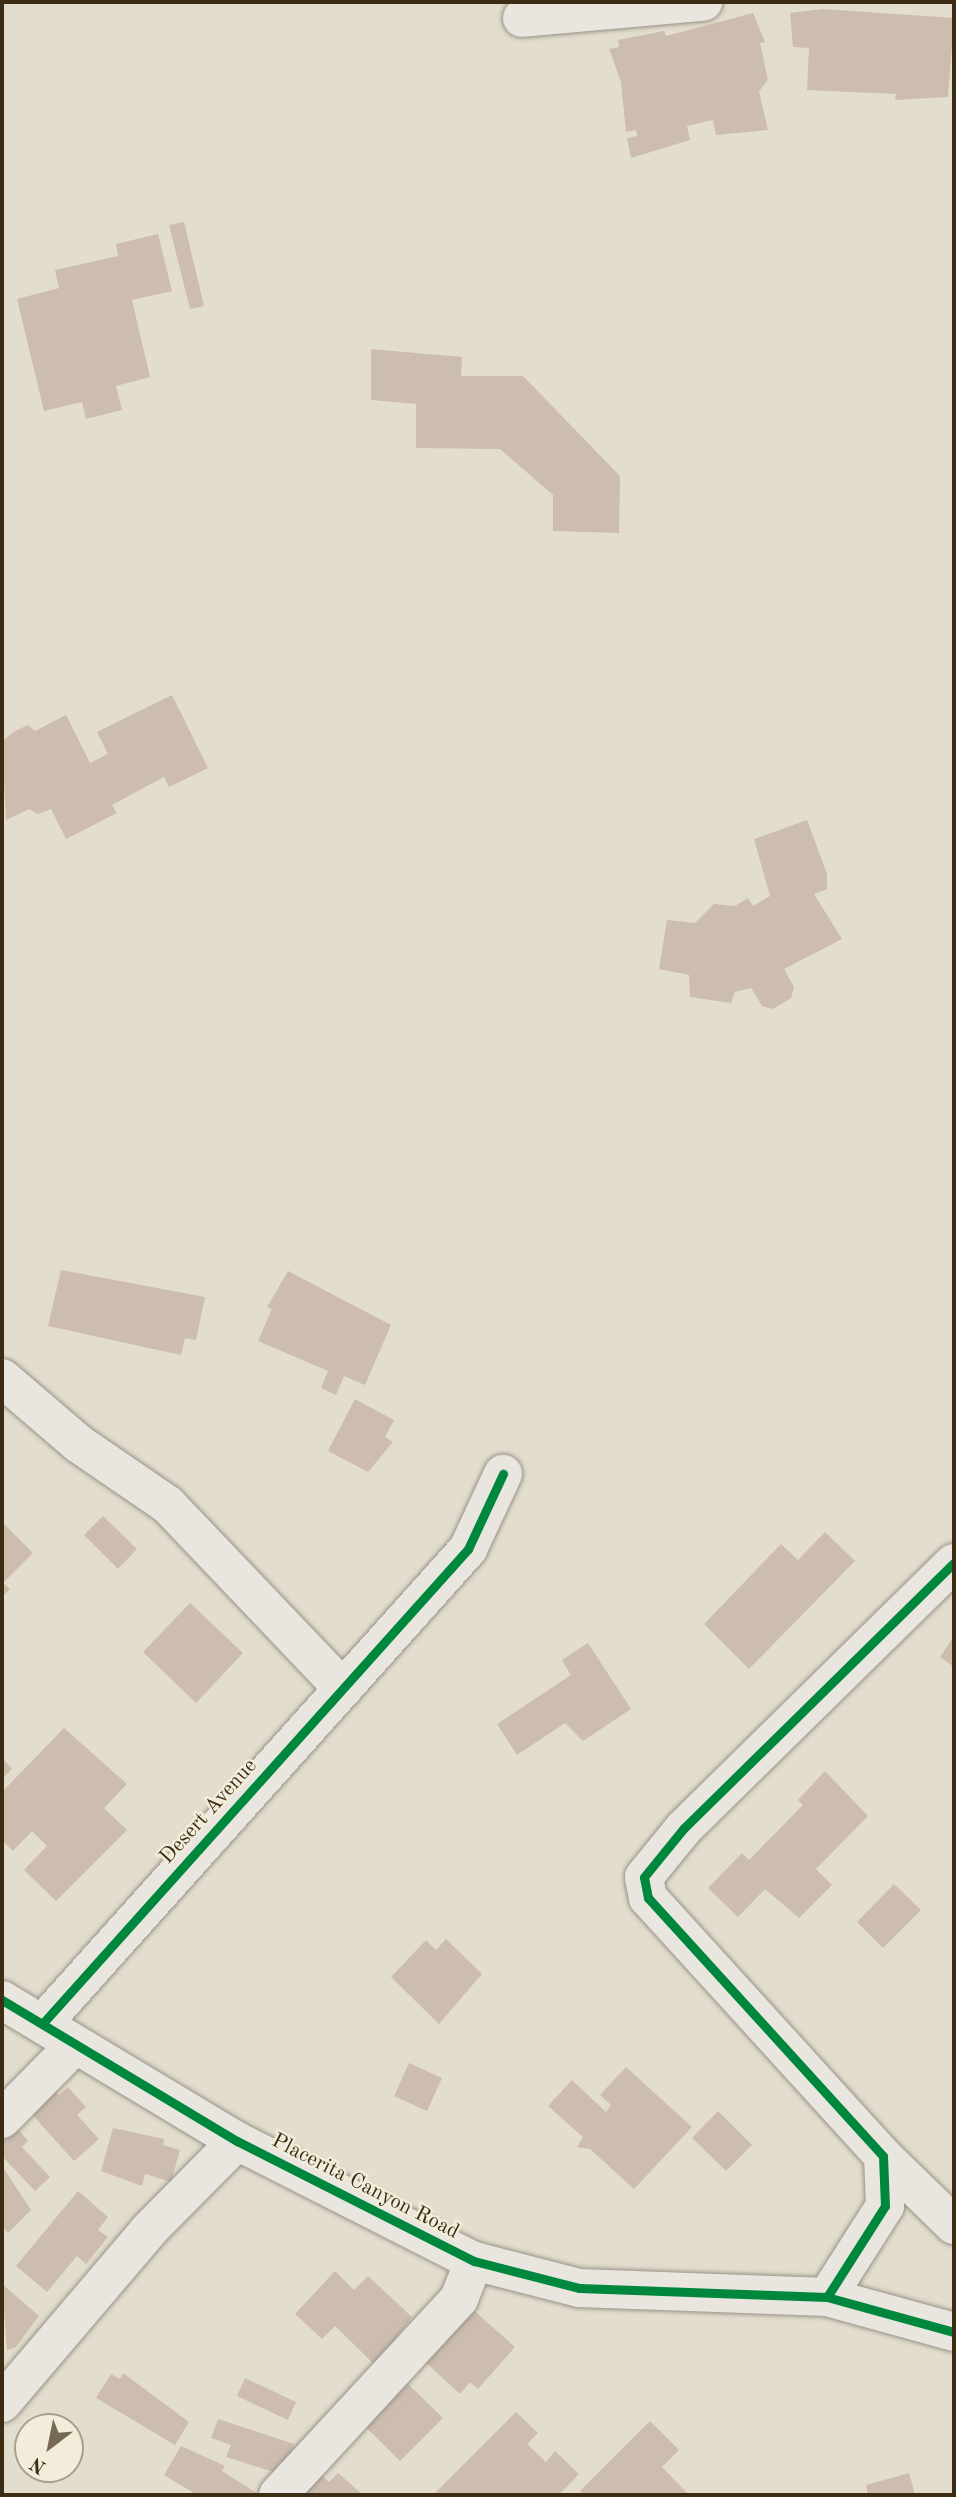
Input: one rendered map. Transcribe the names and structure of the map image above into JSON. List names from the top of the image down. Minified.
{"streets":{"street":["Desert Avenue","Placerita Canyon Road"]},"crossings":[["Desert Avenue","Placerita Canyon Road"]],"north":"bottom left"}
